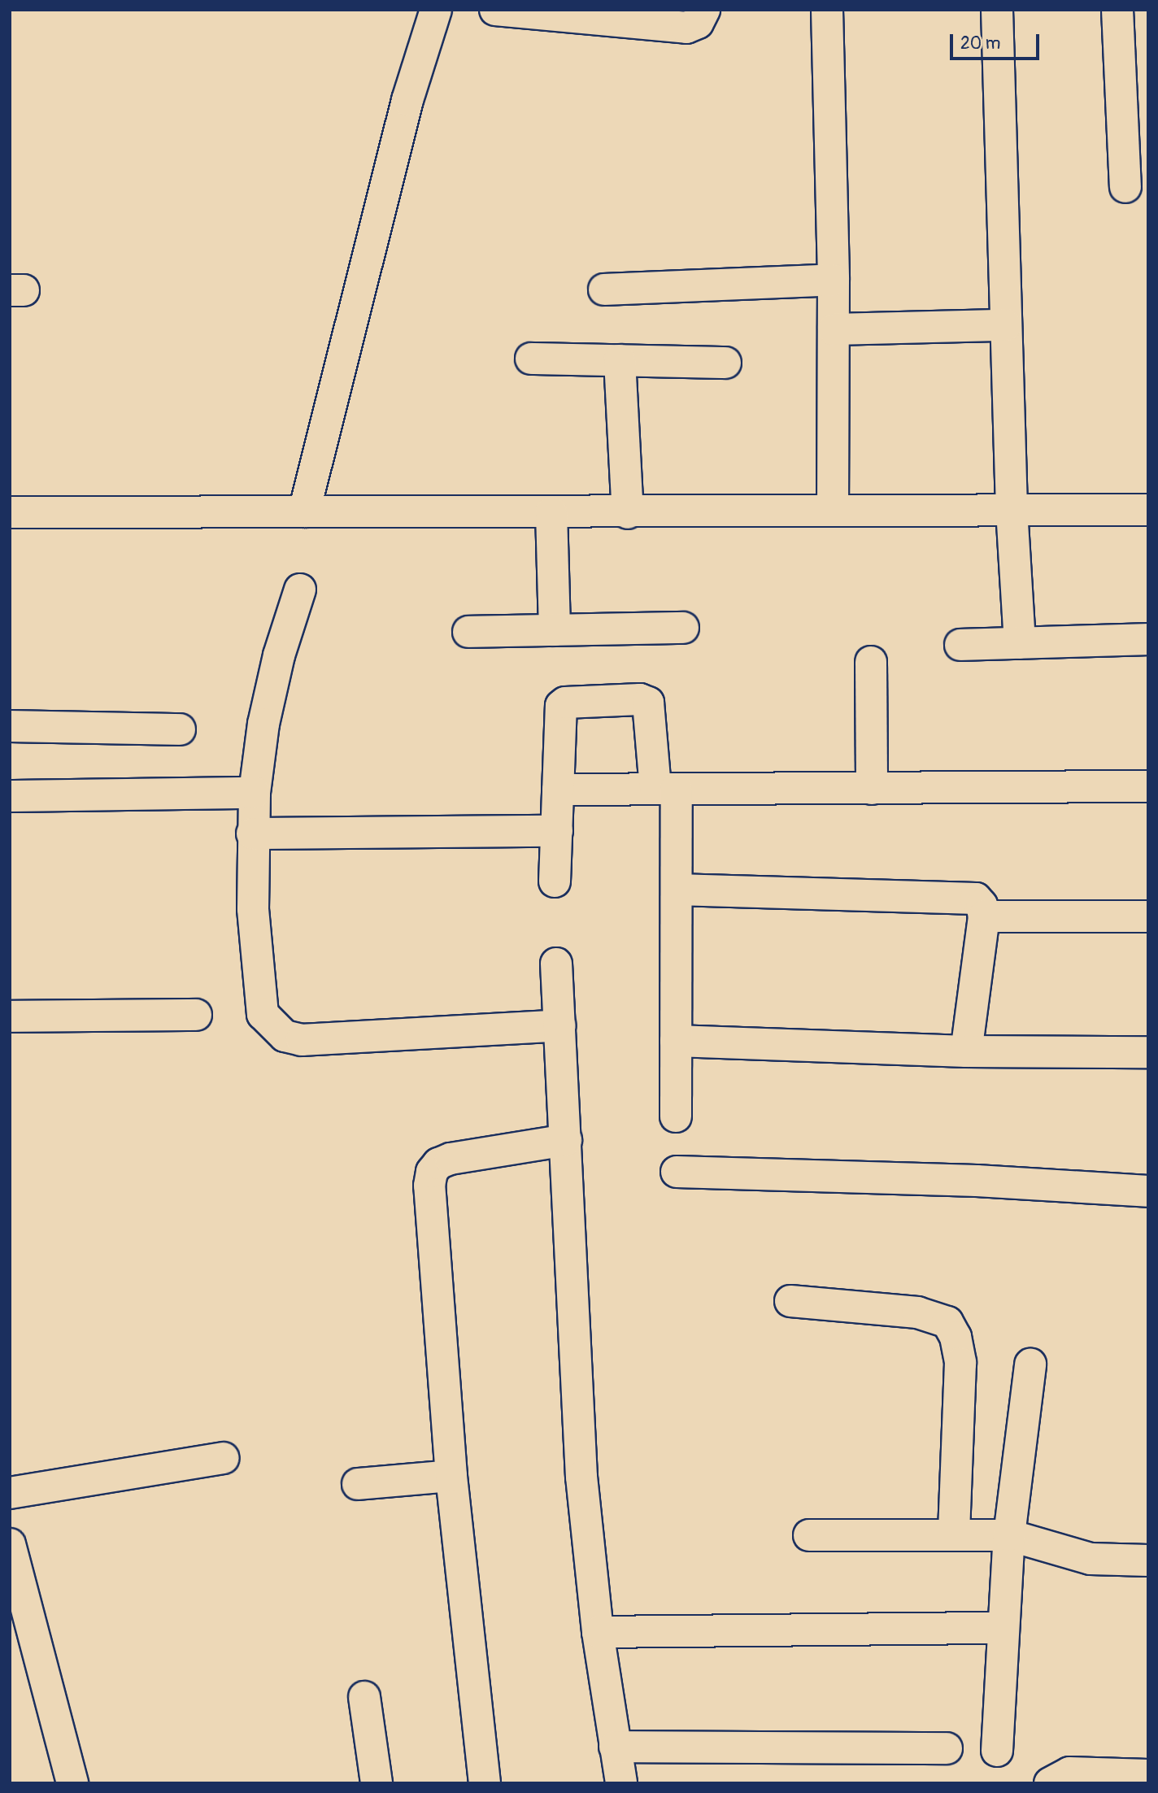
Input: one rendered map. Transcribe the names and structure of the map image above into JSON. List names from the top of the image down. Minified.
{"scale_bar":"20 m"}
